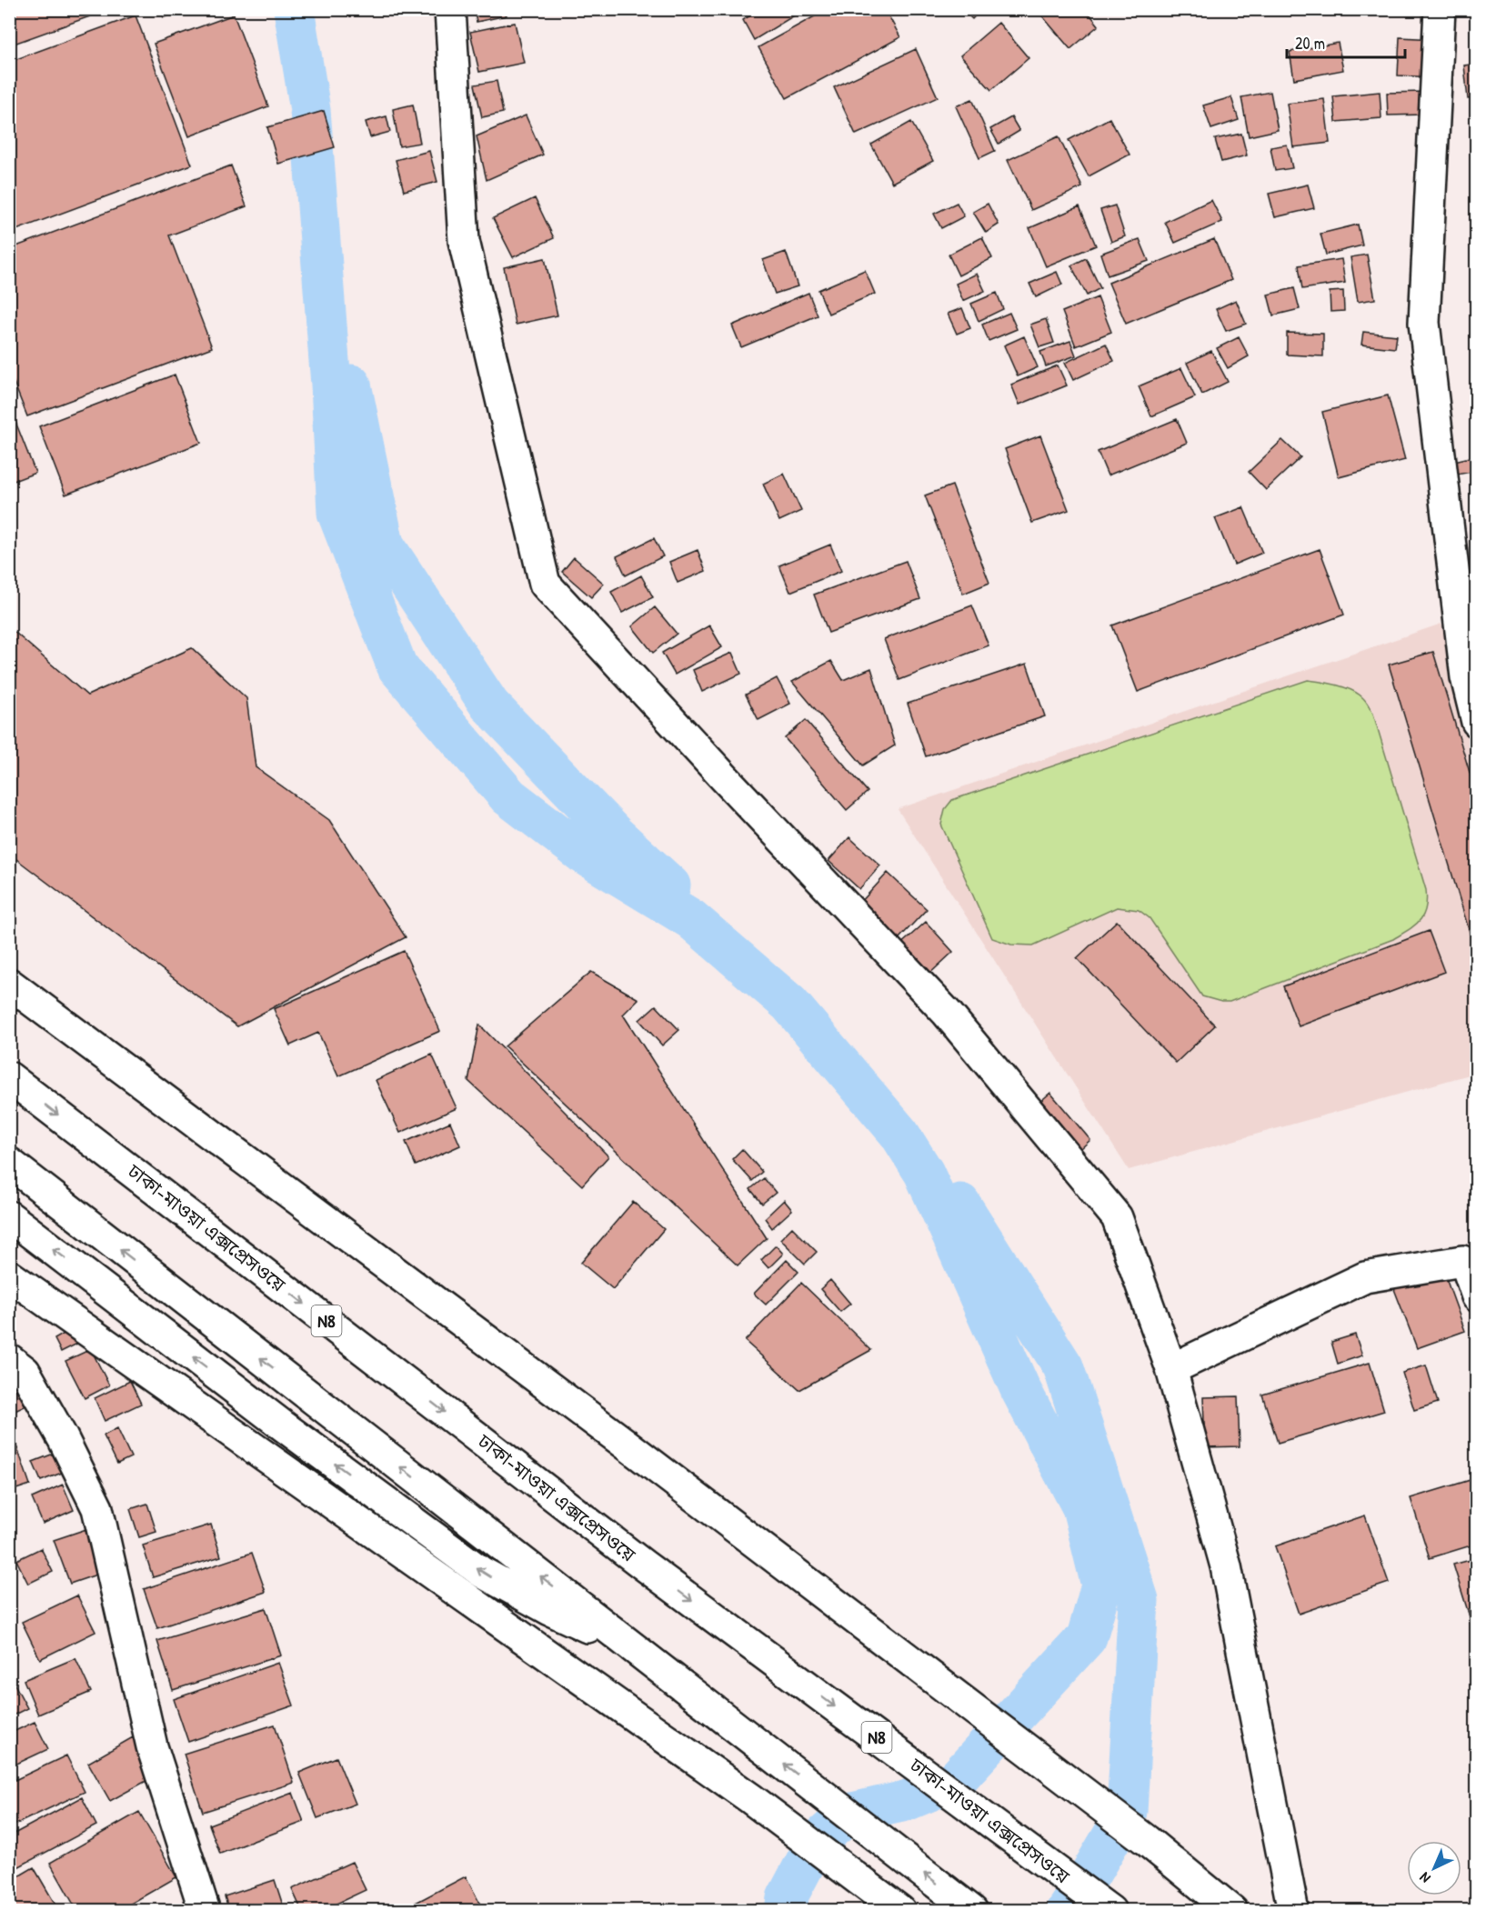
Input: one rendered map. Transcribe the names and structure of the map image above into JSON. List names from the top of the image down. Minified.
{"streets":{"main road":["ঢাকা-মাওয়া এক্সপ্রেসওয়ে","N8"]},"scale_bar":"20 m","north":"bottom left"}
